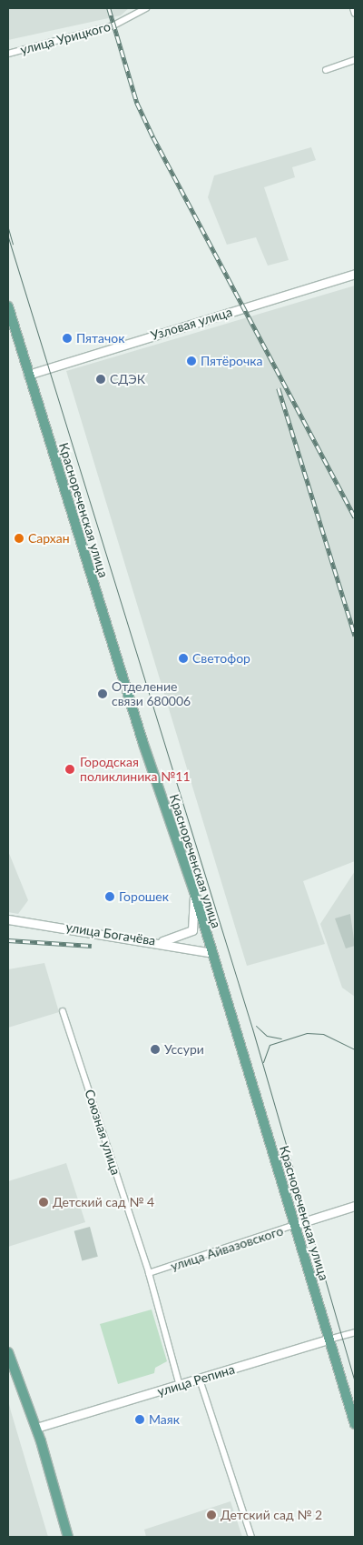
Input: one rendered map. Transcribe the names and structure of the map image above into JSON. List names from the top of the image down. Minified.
{"streets":{"main road":["Краснореченская улица"],"street":["улица Урицкого","Узловая улица","улица Богачёва","Союзная улица","улица Айвазовского","улица Репина"]},"crossings":[["Узловая улица","Краснореченская улица"],["Краснореченская улица","улица Богачёва"],["Краснореченская улица","улица Айвазовского"],["Краснореченская улица","улица Репина"],["Союзная улица","улица Айвазовского"],["Союзная улица","улица Репина"]],"places":["Пятачок","Пятёрочка","СДЭК","Сархан","Светофор","Отделение связи 680006","Городская поликлиника №11","Горошек","Уссури","Детский сад № 4","Маяк","Детский сад № 2"]}
